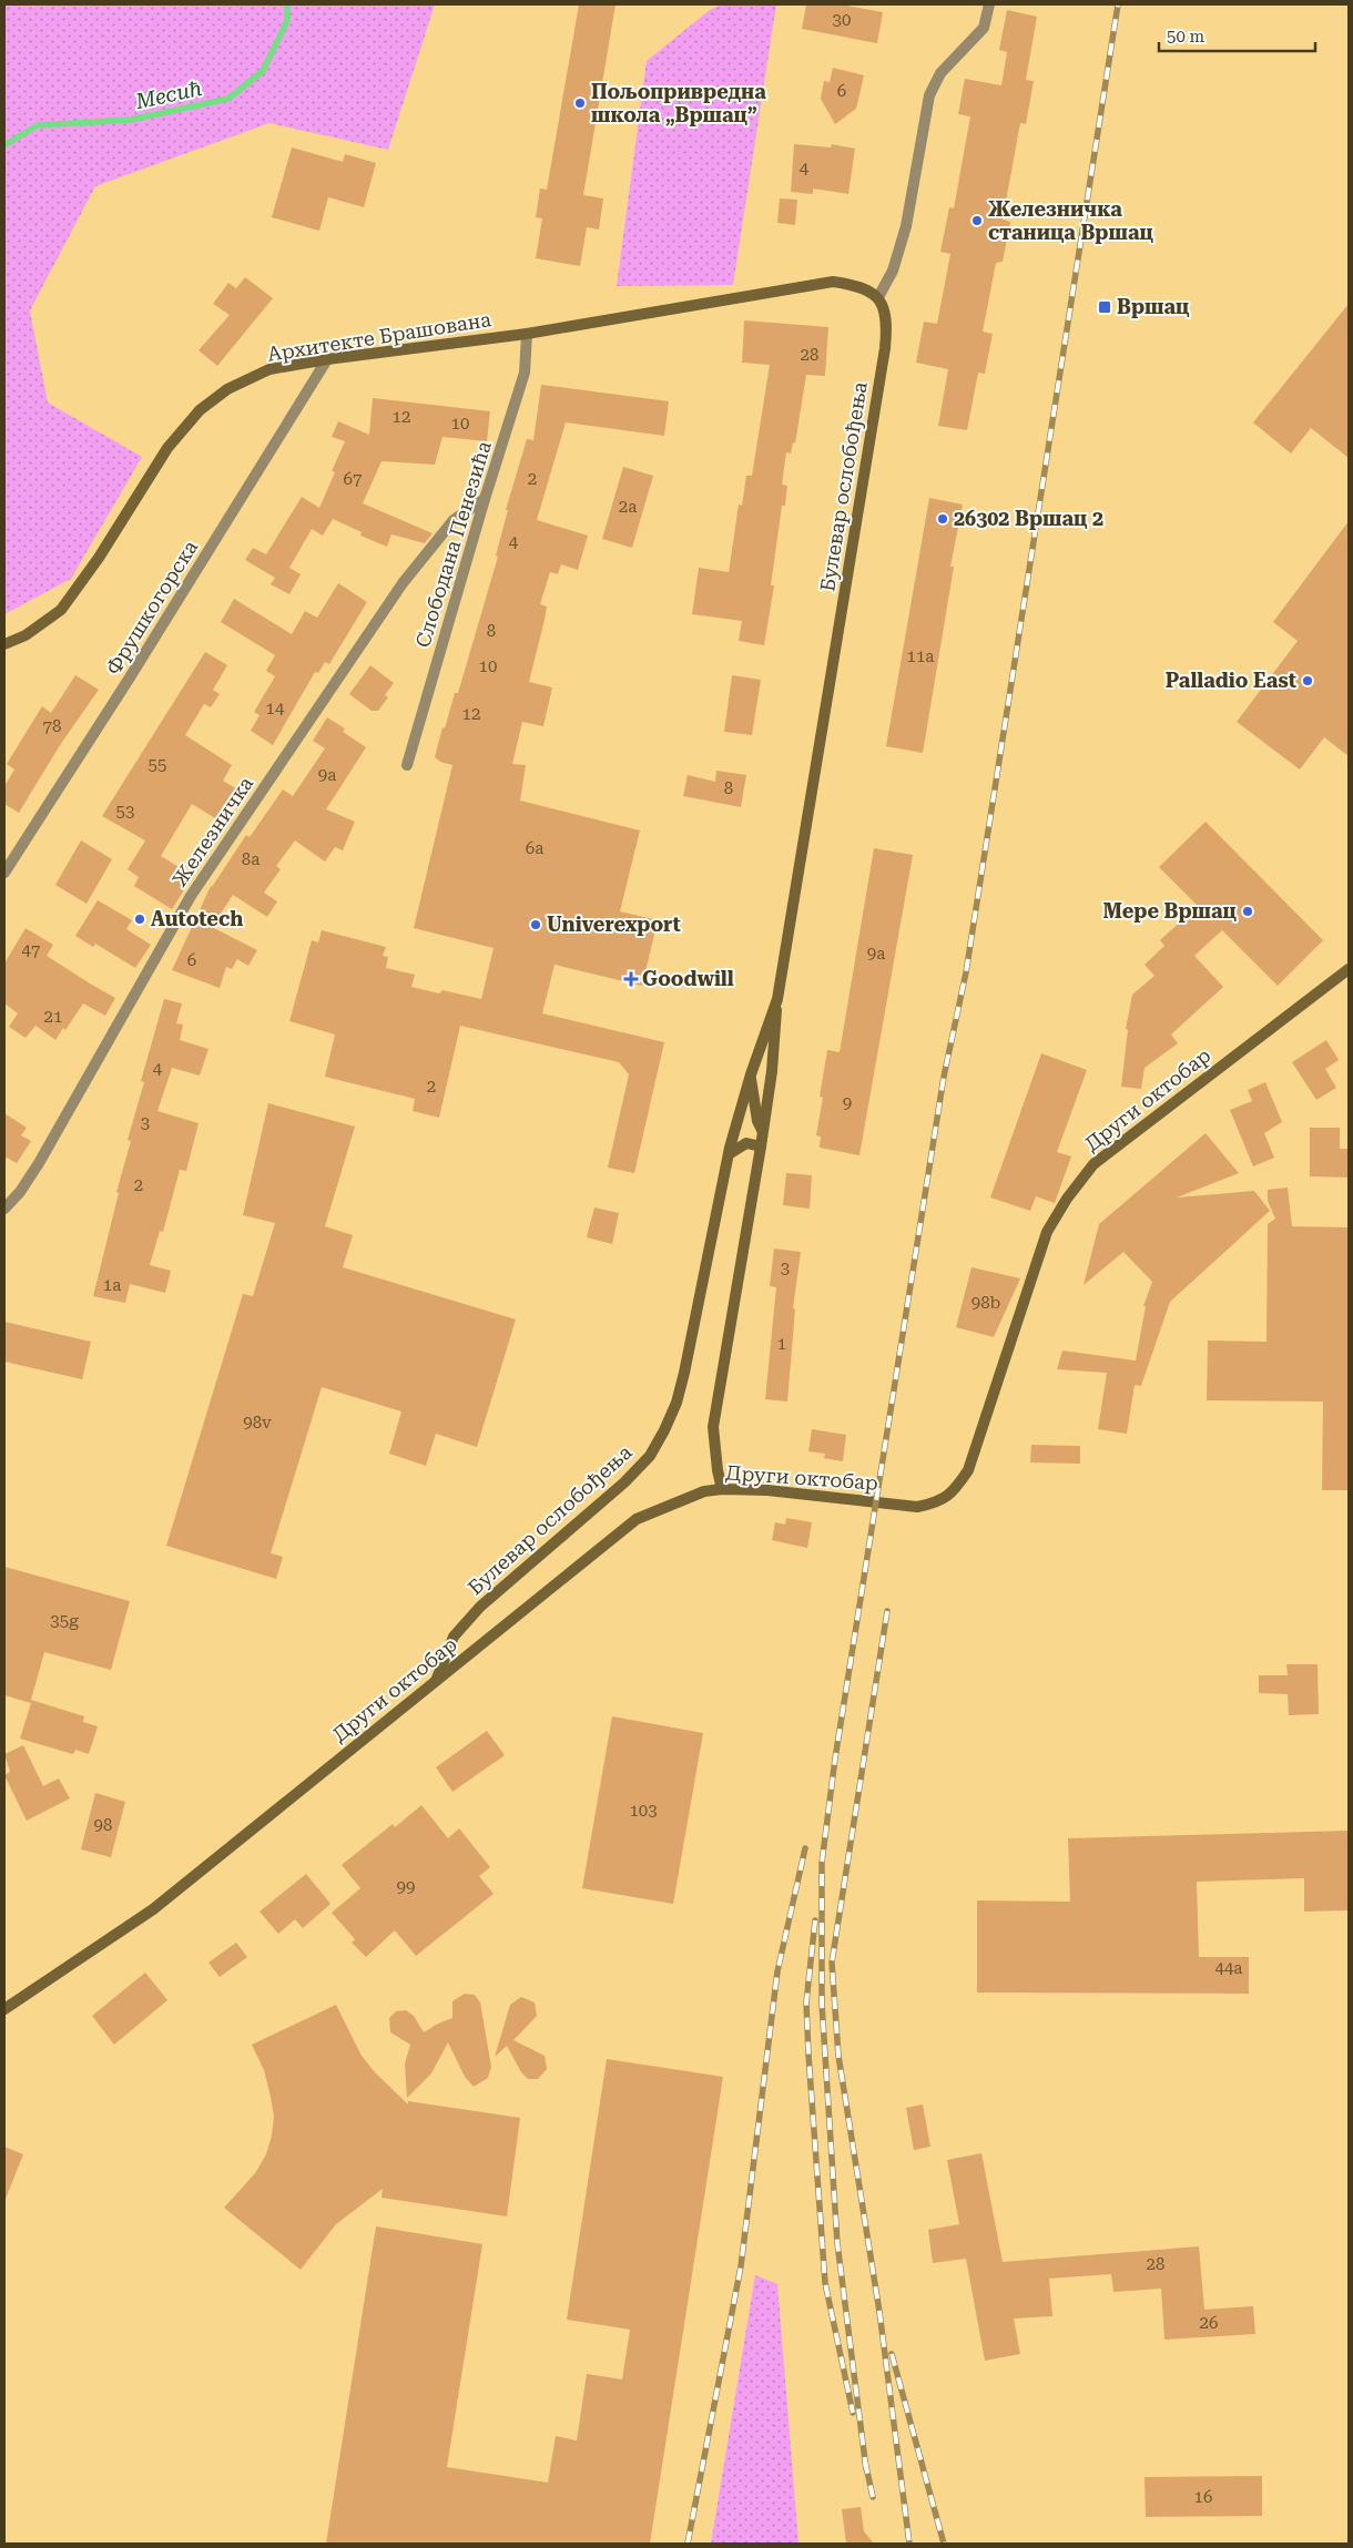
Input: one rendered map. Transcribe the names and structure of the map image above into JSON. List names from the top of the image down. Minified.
{"streets":{"street":["Архитекте Брашована","Булевар ослобођења","Слободана Пенезића","Фрушкогорска","Железничка","Други октобар"]},"crossings":[["Архитекте Брашована","Булевар ослобођења"],["Архитекте Брашована","Слободана Пенезића"],["Архитекте Брашована","Фрушкогорска"],["Булевар ослобођења","Други октобар"],["Слободана Пенезића","Железничка"]],"water":["Месић"],"places":{"other":["Пољопривредна школа „Вршац”","Железничка станица Вршац","26302 Вршац 2","Palladio East","Мере Вршац","Autotech","Univerexport"],"transit":["Вршац"],"health":["Goodwill"]},"house_numbers":["30","6","4","28","12","10","67","2","2a","4","8","11a","10","14","12","78","55","9a","8","53","6a","8a","47","9a","6","21","4","2","9","3","2","3","1a","98b","1","98v","35g","103","98","99","44a","28","26","16"],"scale_bar":"50 m"}
